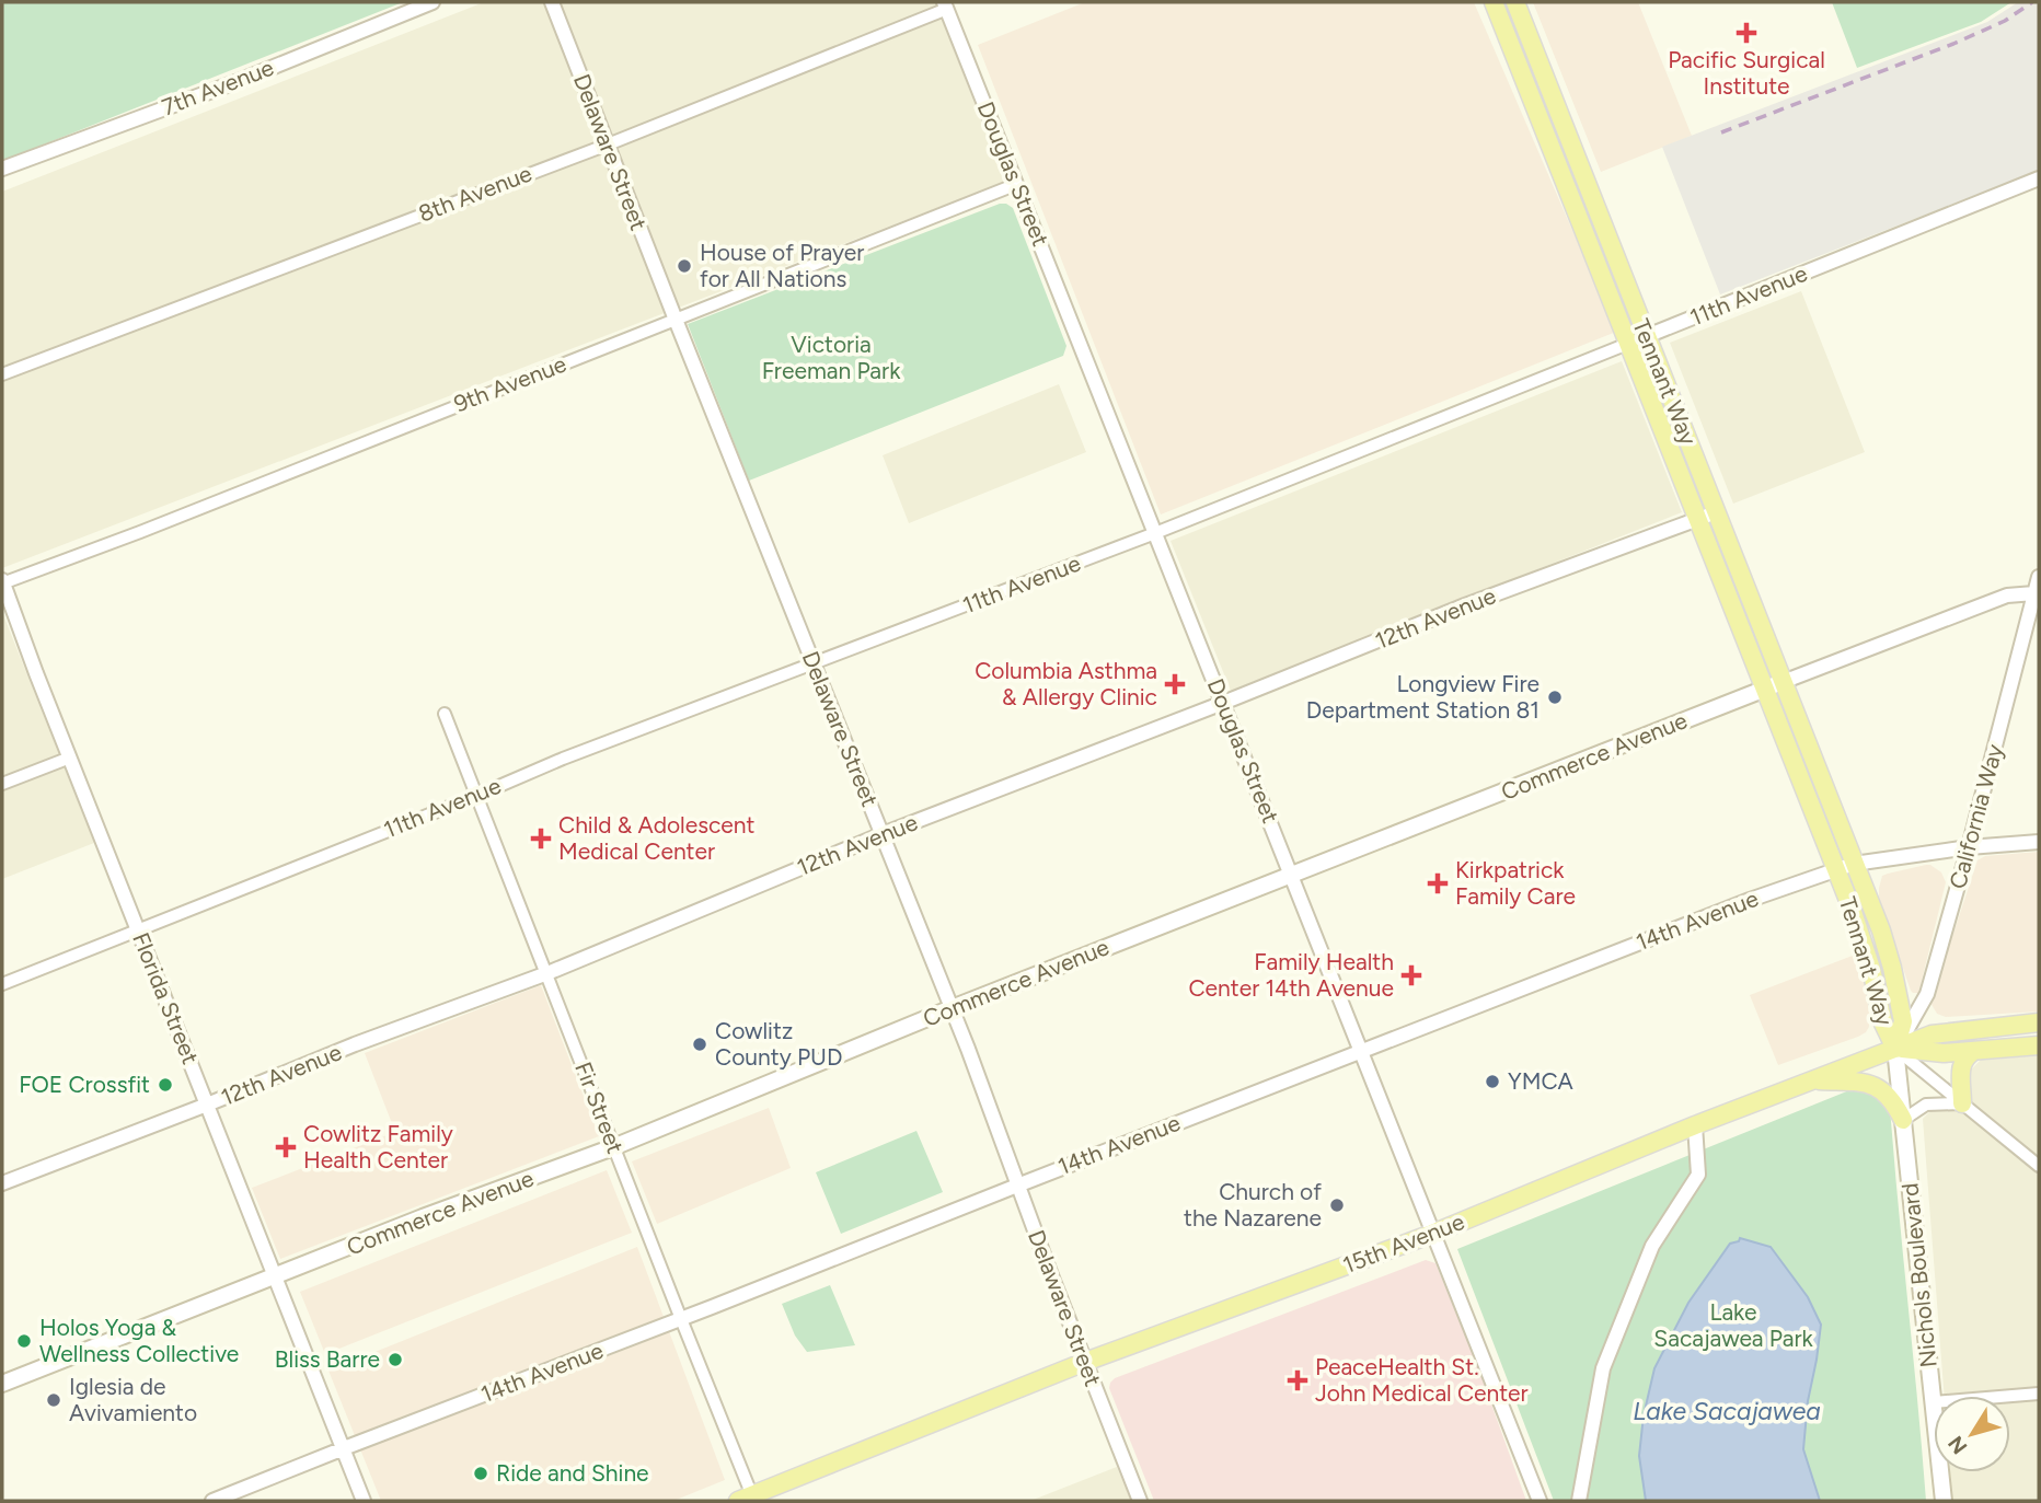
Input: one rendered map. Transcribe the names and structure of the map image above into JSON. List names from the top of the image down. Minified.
{"streets":{"main road":["Tennant Way","Commerce Avenue","15th Avenue","Nichols Boulevard"],"street":["7th Avenue","Delaware Street","Douglas Street","8th Avenue","11th Avenue","9th Avenue","12th Avenue","California Way","14th Avenue","Florida Street","Fir Street"]},"crossings":[["Delaware Street","8th Avenue"],["Delaware Street","11th Avenue"],["Delaware Street","9th Avenue"],["Delaware Street","12th Avenue"],["Delaware Street","Commerce Avenue"],["Delaware Street","14th Avenue"],["Delaware Street","15th Avenue"],["Douglas Street","8th Avenue"],["Douglas Street","11th Avenue"],["Douglas Street","9th Avenue"],["Douglas Street","12th Avenue"],["Douglas Street","Commerce Avenue"],["Douglas Street","14th Avenue"],["Douglas Street","15th Avenue"],["11th Avenue","Tennant Way"],["11th Avenue","Florida Street"],["11th Avenue","Fir Street"],["Tennant Way","12th Avenue"],["Tennant Way","Commerce Avenue"],["Tennant Way","California Way"],["Tennant Way","14th Avenue"],["Tennant Way","15th Avenue"],["Tennant Way","Nichols Boulevard"],["9th Avenue","Florida Street"],["12th Avenue","Florida Street"],["12th Avenue","Fir Street"],["Commerce Avenue","California Way"],["Commerce Avenue","Florida Street"],["Commerce Avenue","Fir Street"],["California Way","14th Avenue"],["California Way","15th Avenue"],["California Way","Nichols Boulevard"],["14th Avenue","Florida Street"],["14th Avenue","Fir Street"],["Fir Street","15th Avenue"],["15th Avenue","Nichols Boulevard"]],"water":["Lake Sacajawea"],"parks":["Victoria Freeman Park","Lake Sacajawea Park"],"places":{"health":["Pacific Surgical Institute","Columbia Asthma & Allergy Clinic","Child & Adolescent Medical Center","Kirkpatrick Family Care","Family Health Center 14th Avenue","Cowlitz Family Health Center","PeaceHealth St. John Medical Center"],"other":["House of Prayer for All Nations","Longview Fire Department Station 81","Cowlitz County PUD","YMCA","FOE Crossfit","Church of the Nazarene","Holos Yoga & Wellness Collective","Bliss Barre","Iglesia de Avivamiento","Ride and Shine"]},"north":"bottom left"}
